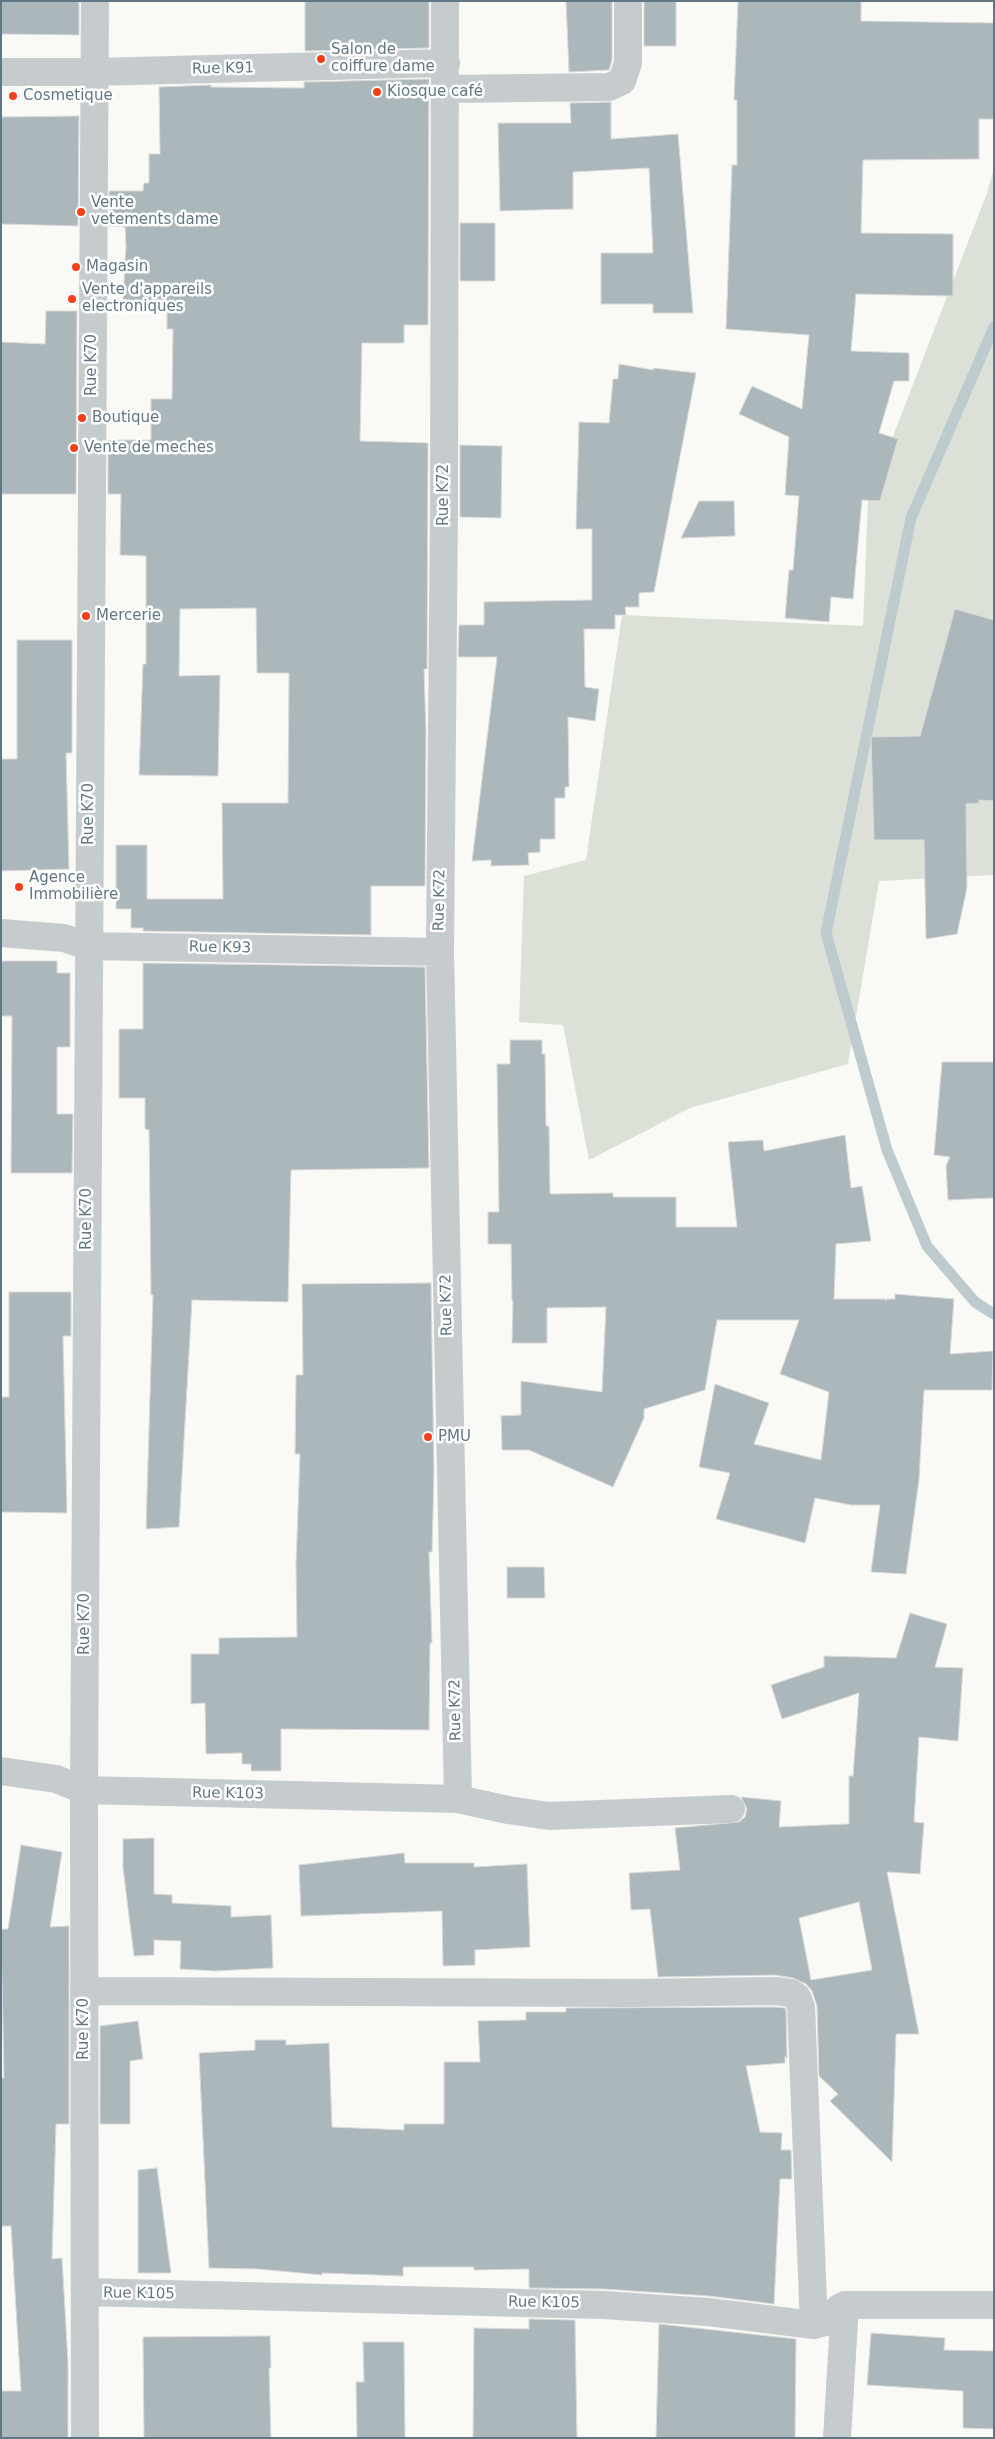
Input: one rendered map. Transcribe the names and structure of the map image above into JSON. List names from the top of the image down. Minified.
{"streets":{"street":["Rue K91","Rue K70","Rue K72","Rue K93","Rue K103","Rue K105"]},"crossings":[["Rue K91","Rue K70"],["Rue K91","Rue K72"],["Rue K70","Rue K93"],["Rue K70","Rue K103"],["Rue K70","Rue K105"],["Rue K72","Rue K93"],["Rue K72","Rue K103"]],"places":["Salon de coiffure dame","Kiosque café","Cosmetique","Vente vetements dame","Magasin","Vente d'appareils electroniques","Boutique","Vente de meches","Mercerie","Agence Immobilière","PMU"]}
